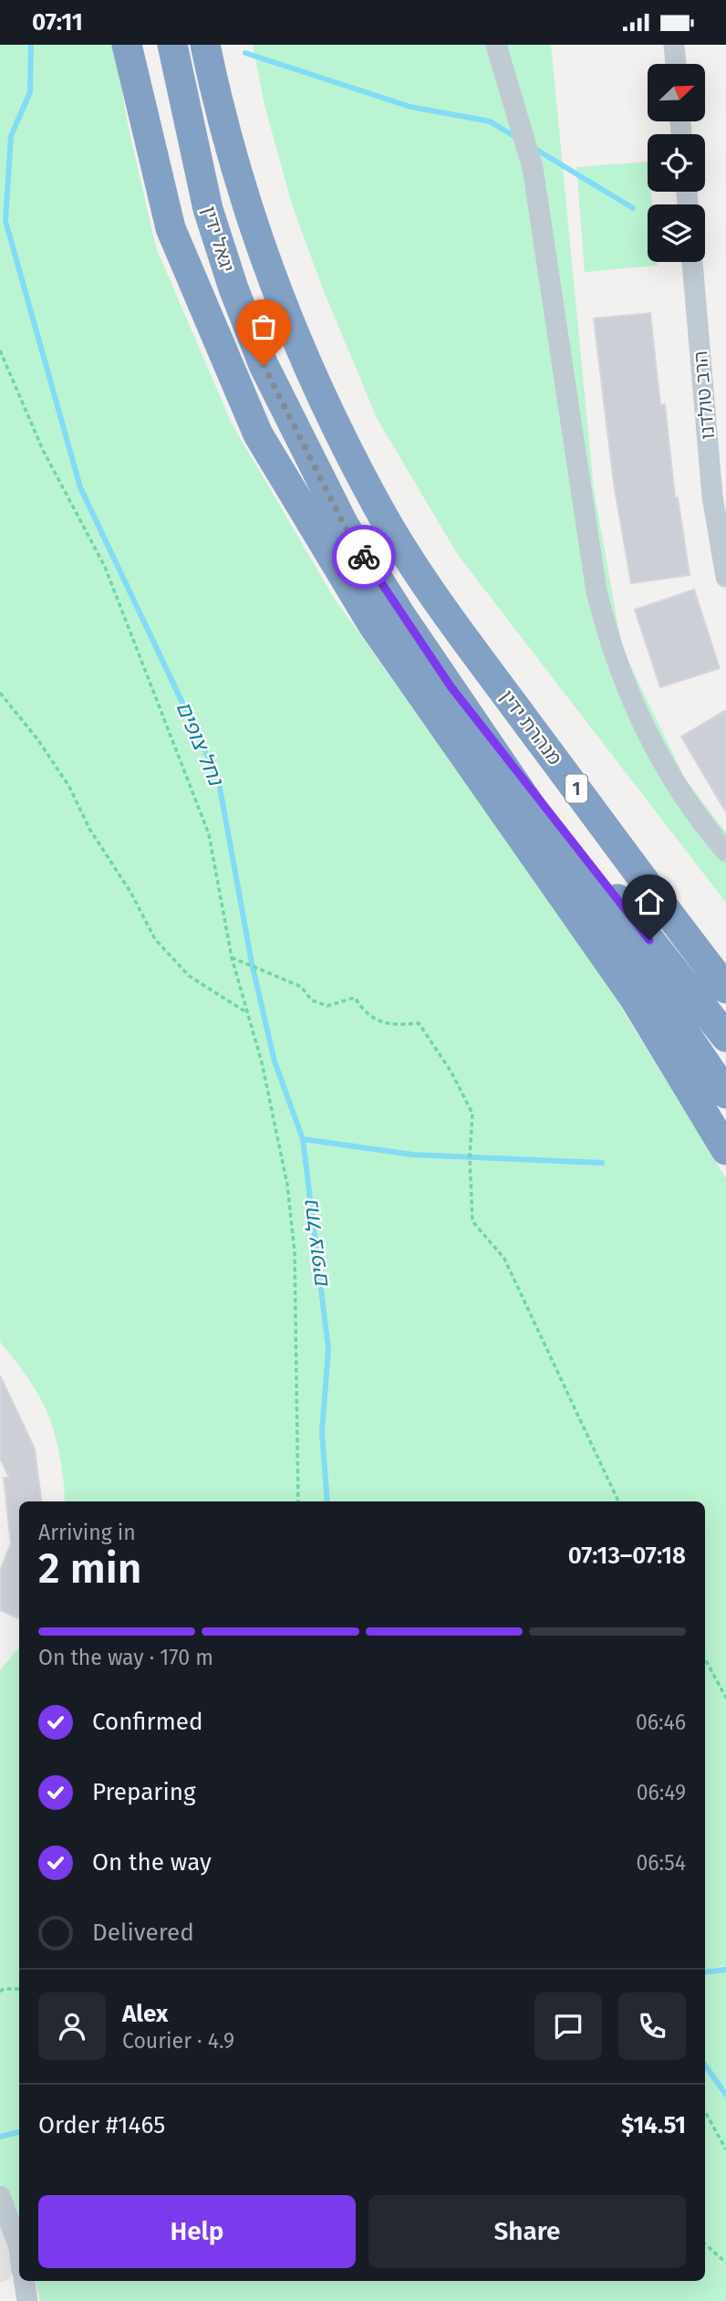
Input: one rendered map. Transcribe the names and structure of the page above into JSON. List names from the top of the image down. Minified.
{"streets":{"highway":["יגאל ידין","מנהרת ידין","1"],"street":["הרב טולדנו"]},"crossings":[["יגאל ידין","מנהרת ידין"]],"water":["נחל צופים"],"north":"top right","page":{"status":"07:11","heading":["2 min","Arriving in","07:13–07:18"],"panel":["Alex","Courier · 4.9","Order #1465","$14.51"],"bar":"On the way · 170 m","list":[["Confirmed","06:46"],["Preparing","06:49"],["On the way","06:54"],"Delivered"],"buttons":["Help","Share"]}}
